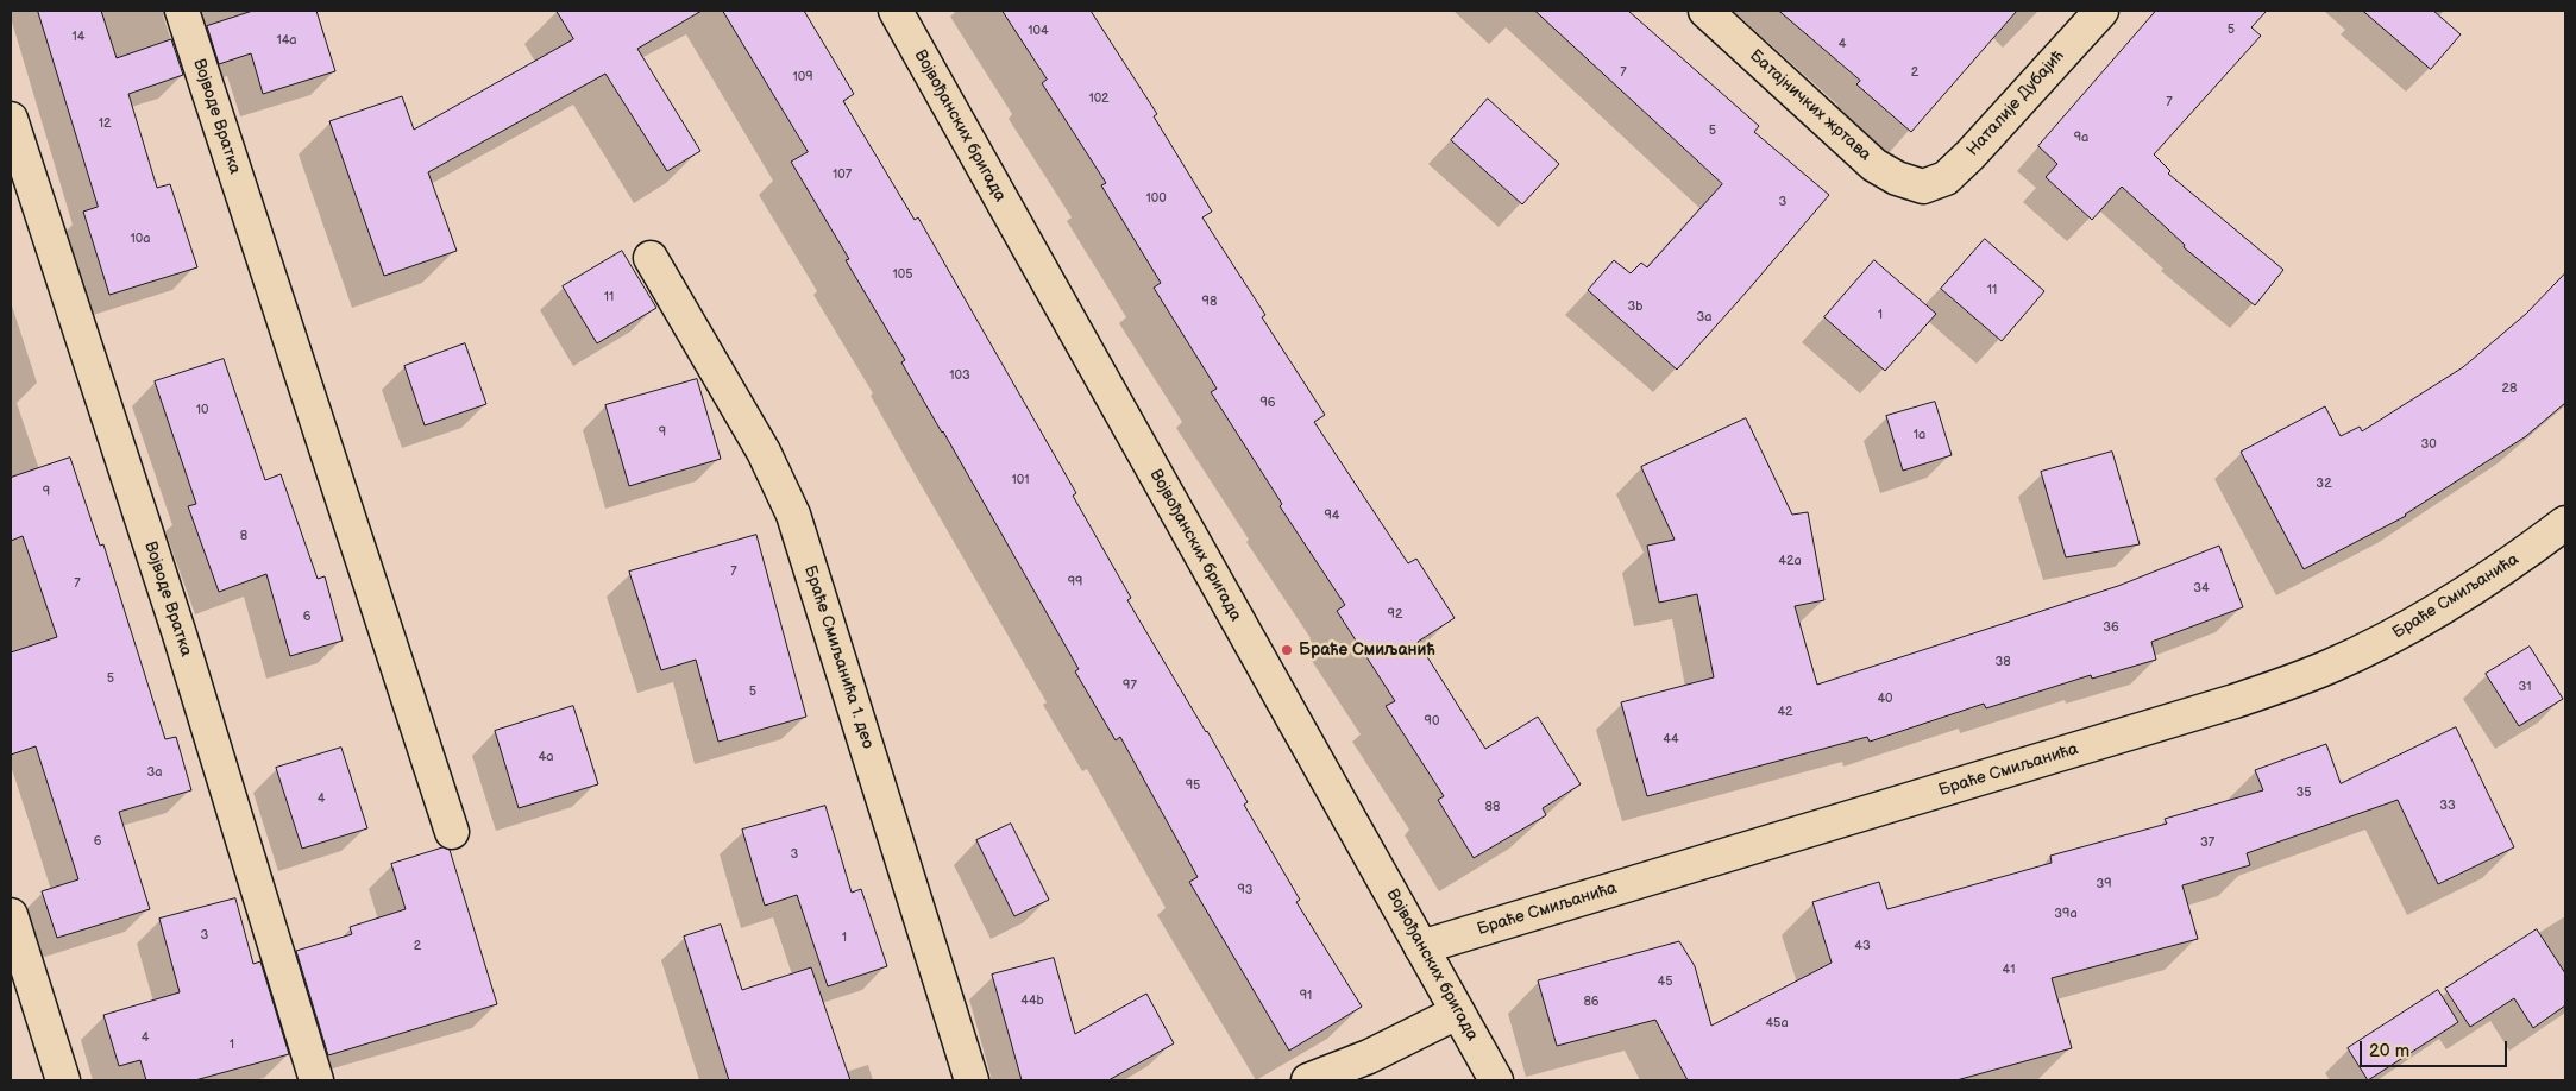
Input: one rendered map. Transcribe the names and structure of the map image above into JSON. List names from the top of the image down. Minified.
{"streets":{"street":["Наталије Дубајић","Батајничких жртава","Војводе Вратка","Војвођанских бригада","Браће Смиљанића","Браће Смиљанића 1. део"]},"crossings":[["Наталије Дубајић","Батајничких жртава"],["Војвођанских бригада","Браће Смиљанића"]],"places":["Браће Смиљанић"],"house_numbers":["5","104","14","14a","4","7","2","109","102","7","12","5","9a","107","100","3","10a","105","11","11","98","3b","1","3a","103","28","96","10","9","1a","30","101","32","9","94","8","42a","7","99","7","34","92","6","36","38","5","97","31","5","40","42","90","44","4a","3a","95","35","4","33","88","6","37","3","39","93","39a","3","1","2","43","41","45","91","44b","86","45a","4","1"],"scale_bar":"20 m"}
